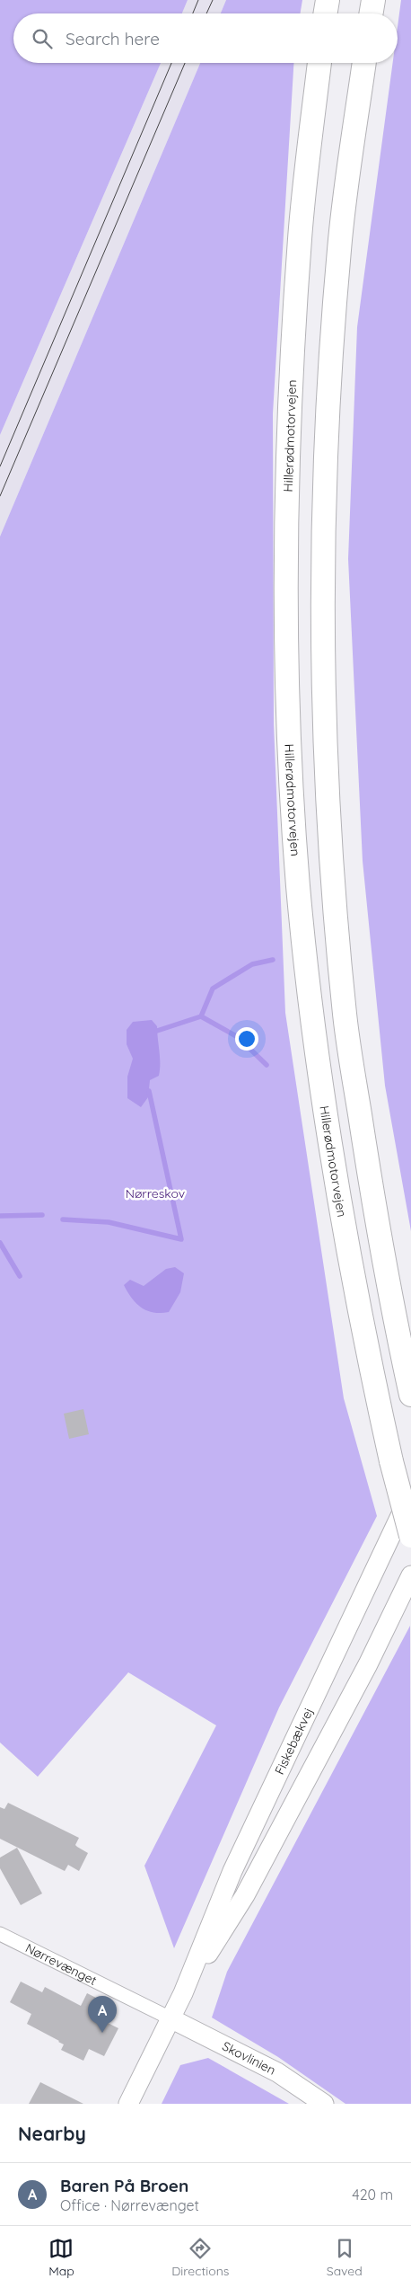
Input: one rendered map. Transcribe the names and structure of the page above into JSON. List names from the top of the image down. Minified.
{"streets":{"highway":["Hillerødmotorvejen"],"street":["Fiskebækvej","Nørrevænget","Skovlinien"]},"crossings":[["Fiskebækvej","Nørrevænget"],["Fiskebækvej","Skovlinien"],["Nørrevænget","Skovlinien"]],"parks":["Nørreskov"],"page":{"search":"Search here","pins":"A","heading":"Nearby","list":[{"mark":"A","name":"Baren På Broen","note":"Office · Nørrevænget","value":"420 m"}],"nav":["Map","Directions","Saved"]}}
